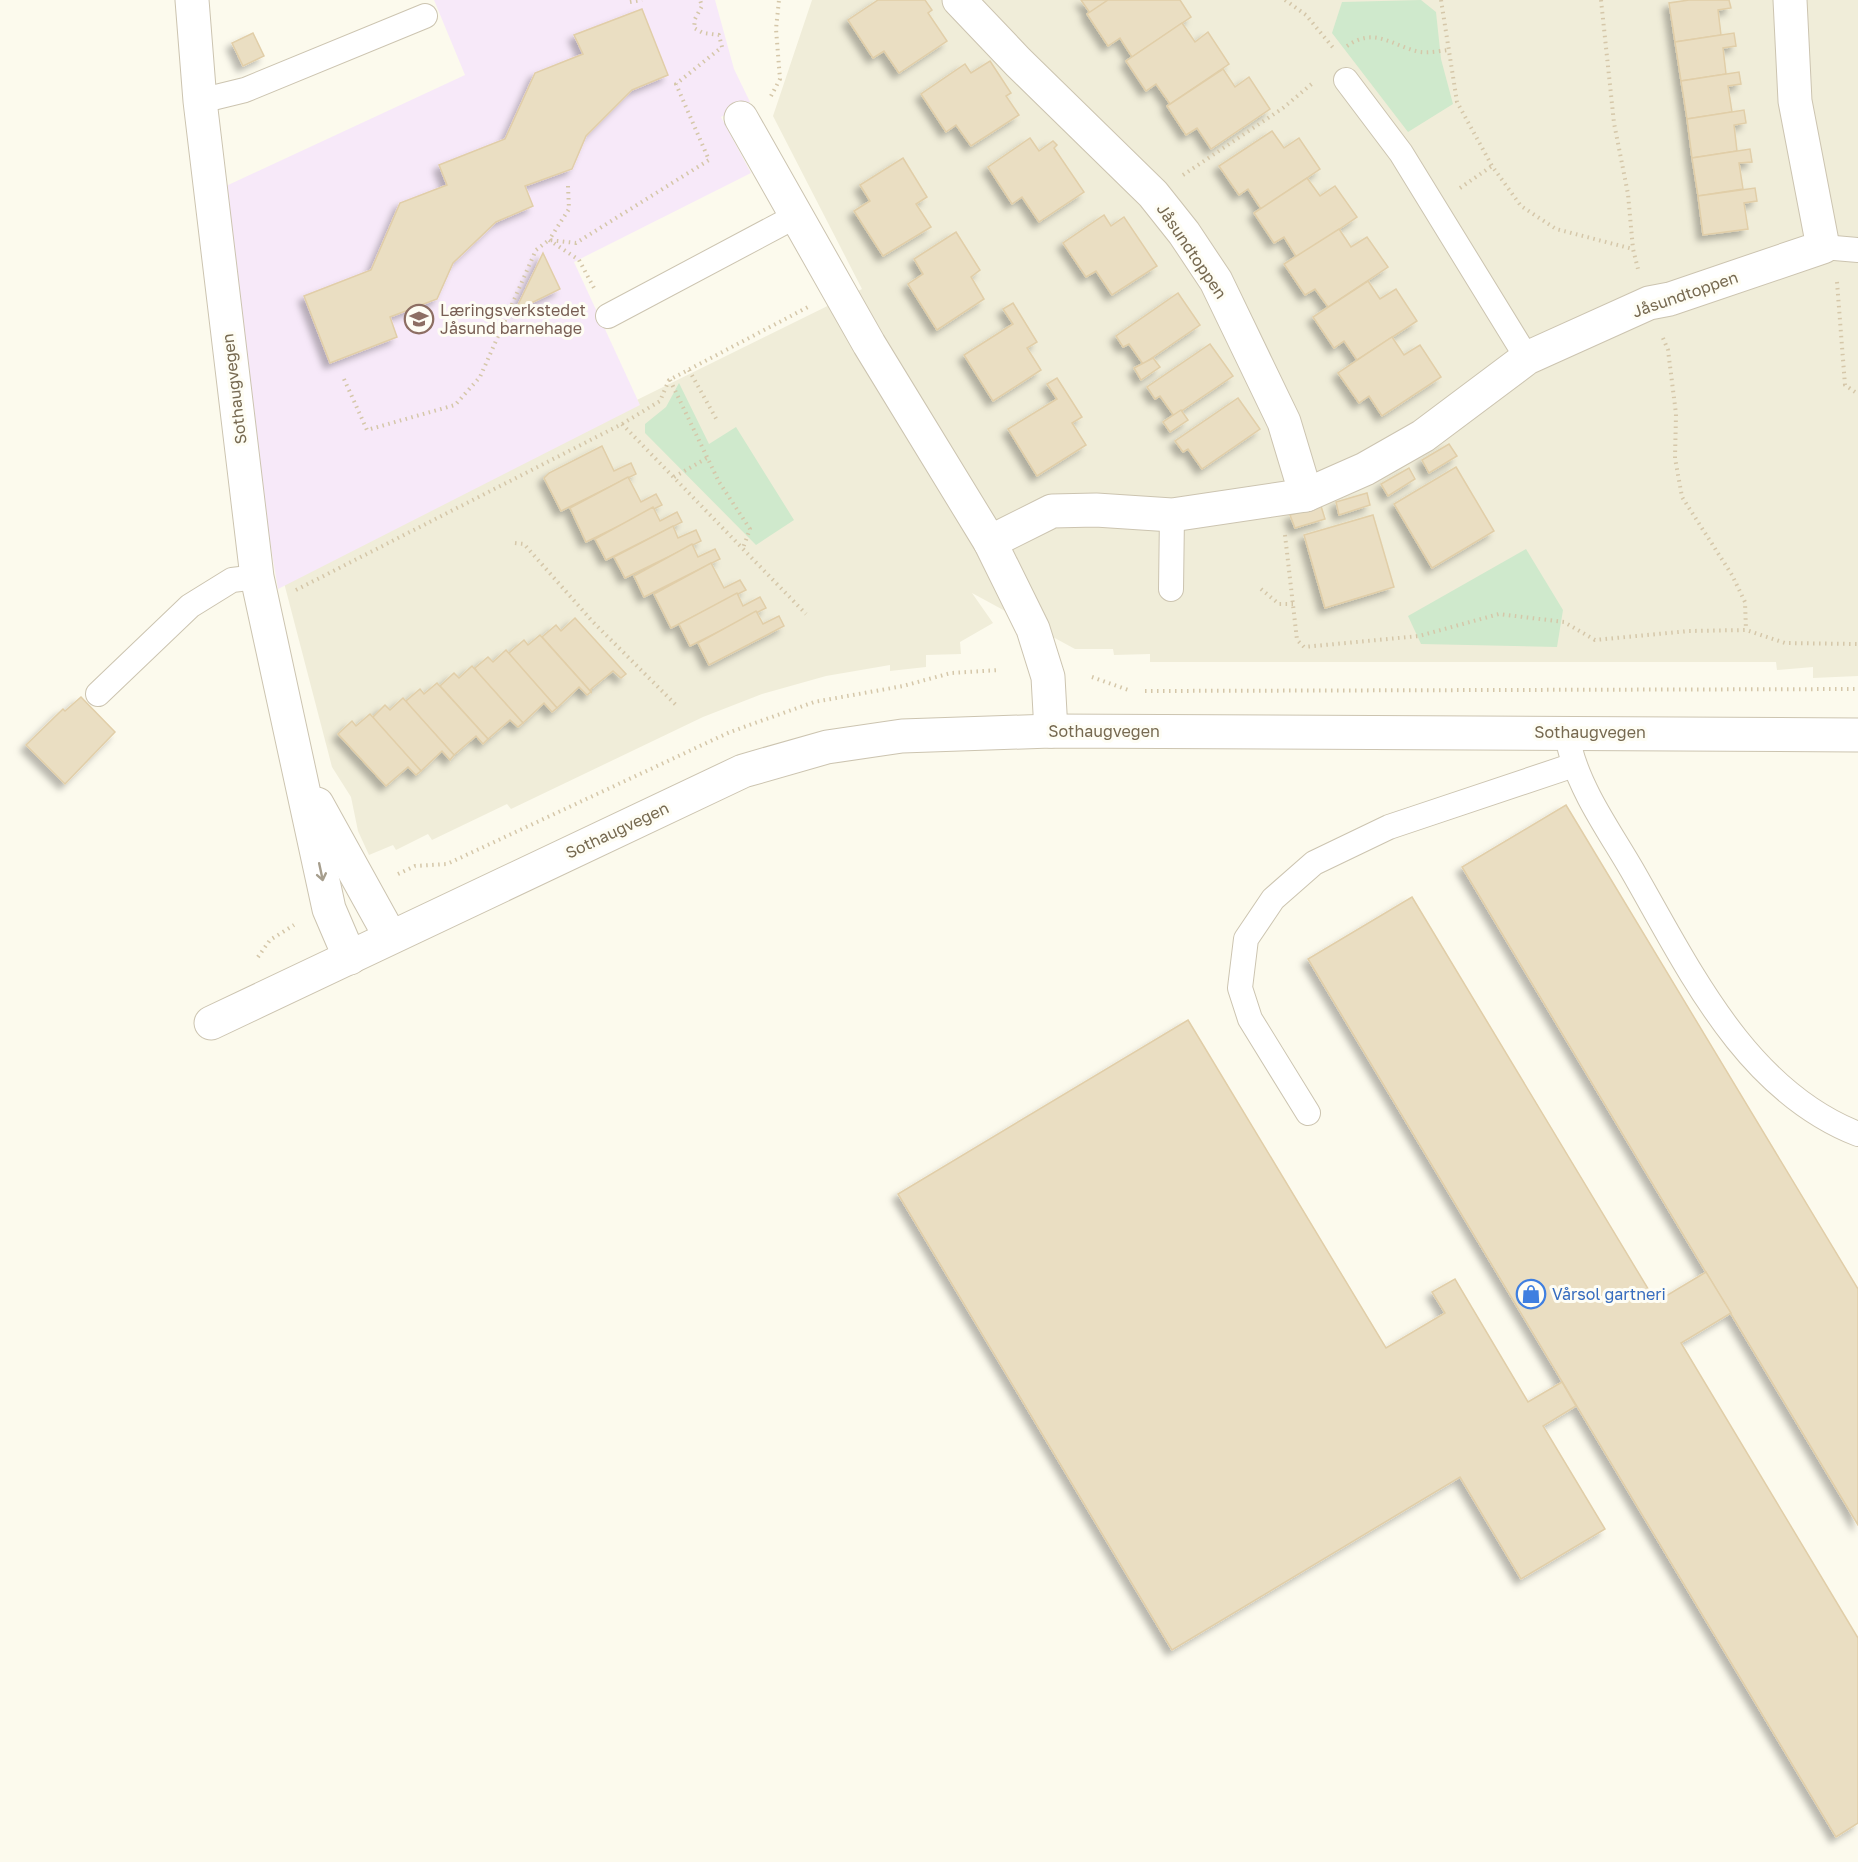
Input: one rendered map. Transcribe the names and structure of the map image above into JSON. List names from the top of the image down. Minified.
{"streets":{"street":["Jåsundtoppen","Sothaugvegen"]},"places":{"school or university":["Læringsverkstedet Jåsund barnehage"],"shop":["Vårsol gartneri"]}}
